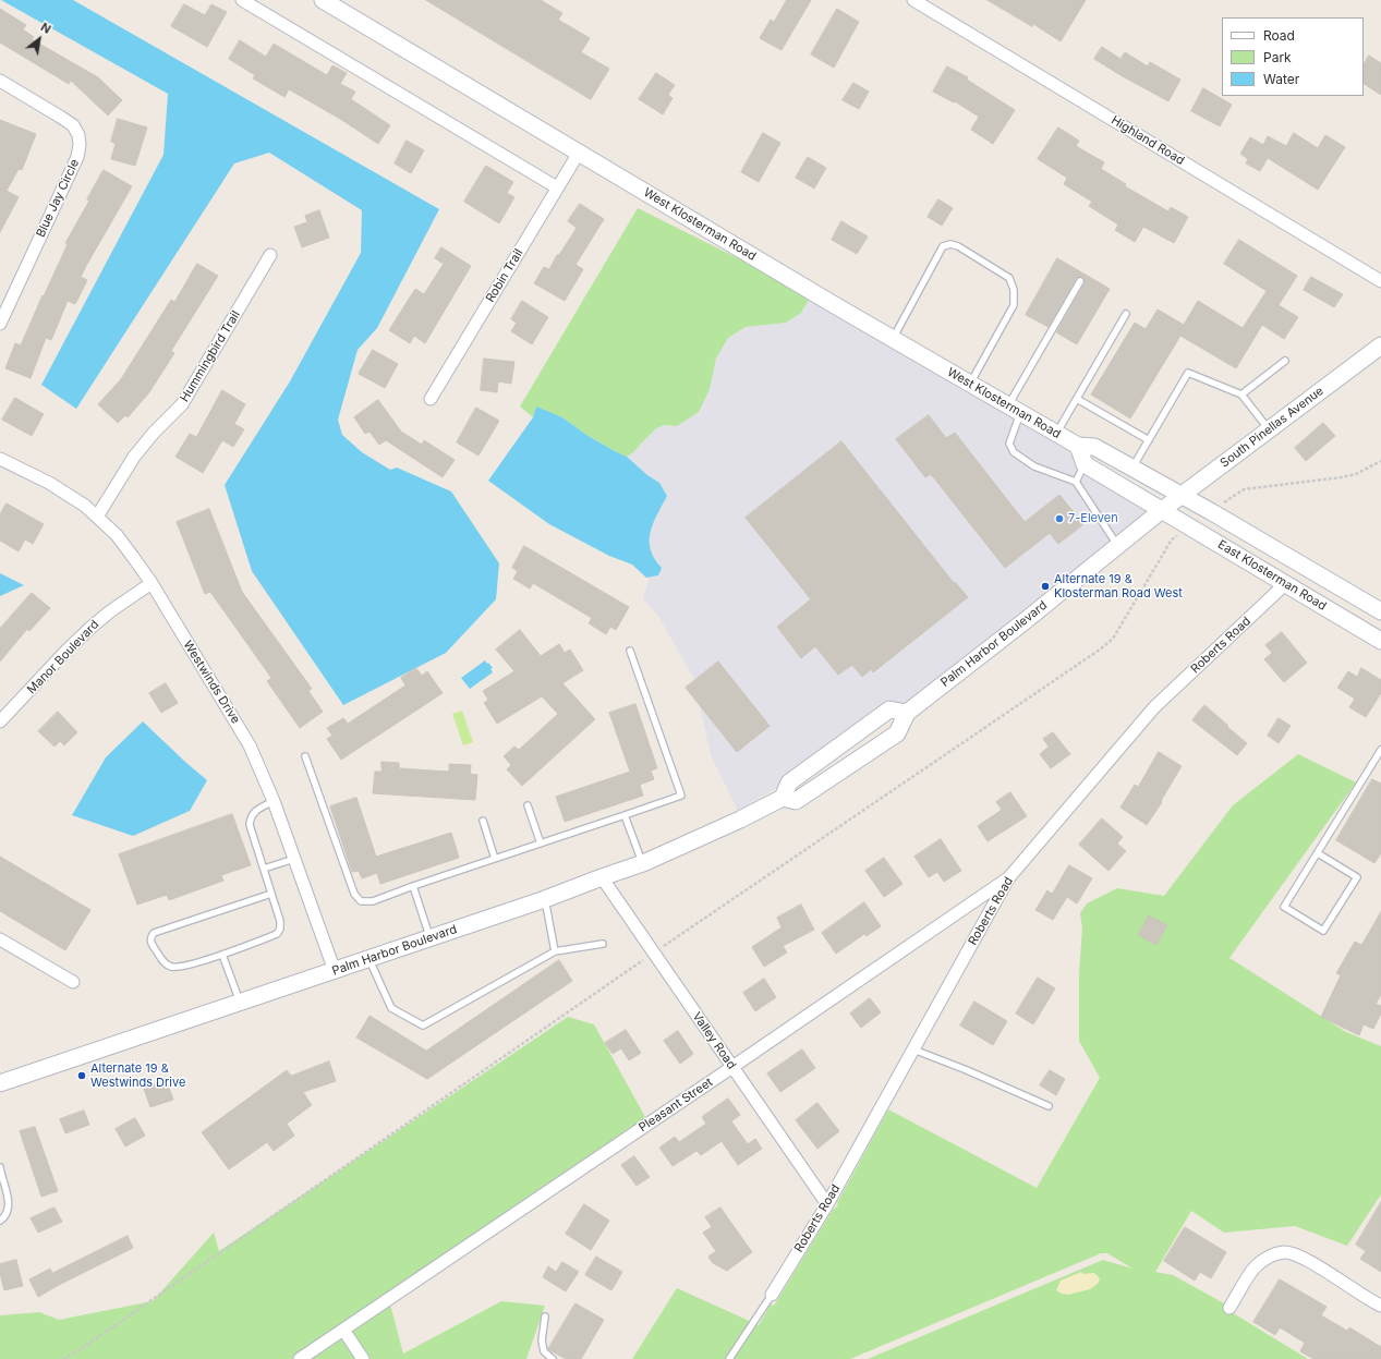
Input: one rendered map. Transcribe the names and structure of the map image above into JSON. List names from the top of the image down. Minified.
{"streets":{"main road":["West Klosterman Road","South Pinellas Avenue","East Klosterman Road","Palm Harbor Boulevard"],"street":["Highland Road","Blue Jay Circle","Robin Trail","Hummingbird Trail","Roberts Road","Manor Boulevard","Westwinds Drive","Valley Road","Pleasant Street"]},"crossings":[["West Klosterman Road","Robin Trail"],["West Klosterman Road","South Pinellas Avenue"],["West Klosterman Road","East Klosterman Road"],["Hummingbird Trail","Westwinds Drive"],["South Pinellas Avenue","East Klosterman Road"],["South Pinellas Avenue","Palm Harbor Boulevard"],["East Klosterman Road","Palm Harbor Boulevard"],["East Klosterman Road","Roberts Road"],["Palm Harbor Boulevard","Westwinds Drive"],["Palm Harbor Boulevard","Valley Road"],["Roberts Road","Valley Road"],["Roberts Road","Pleasant Street"],["Manor Boulevard","Westwinds Drive"],["Valley Road","Pleasant Street"]],"places":["7-Eleven","Alternate 19 & Klosterman Road West","Alternate 19 & Westwinds Drive"],"legend":["Road","Park","Water"],"north":"top right"}
